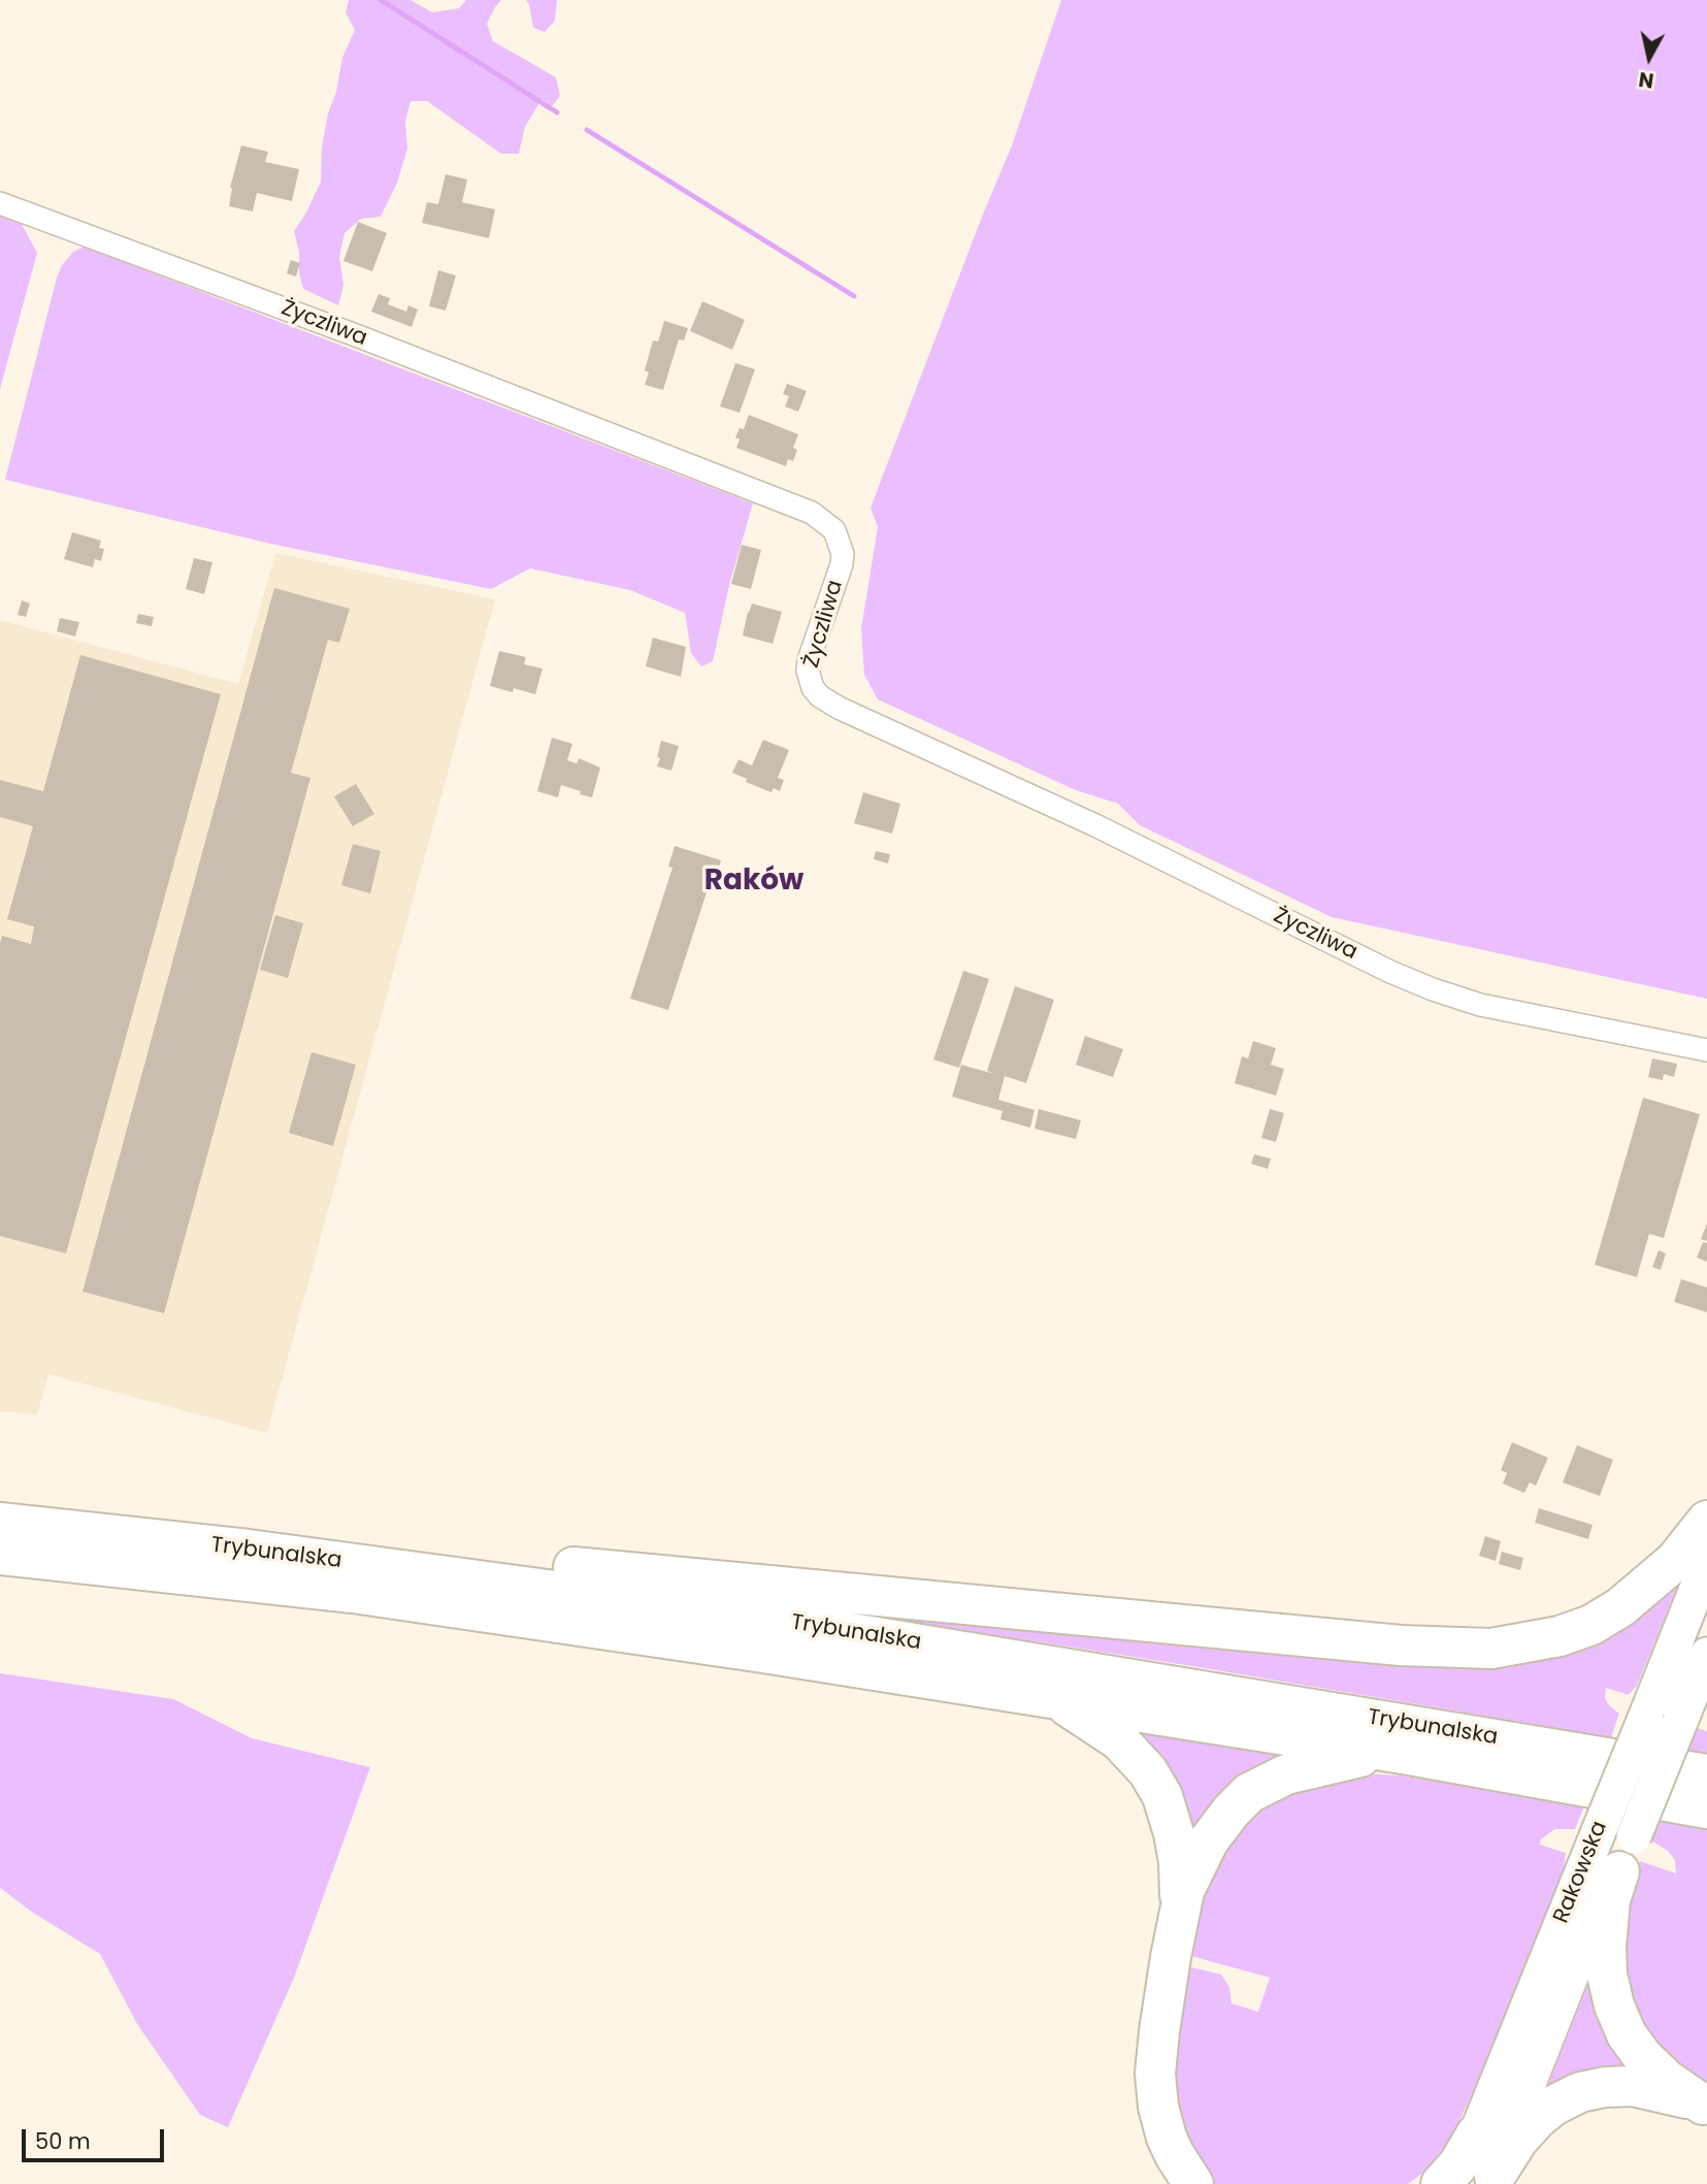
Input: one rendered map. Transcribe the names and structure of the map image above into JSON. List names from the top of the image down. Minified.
{"streets":{"highway":["Trybunalska"],"main road":["Rakowska"],"street":["Życzliwa"]},"districts":["Raków"],"scale_bar":"50 m","north":"bottom"}
